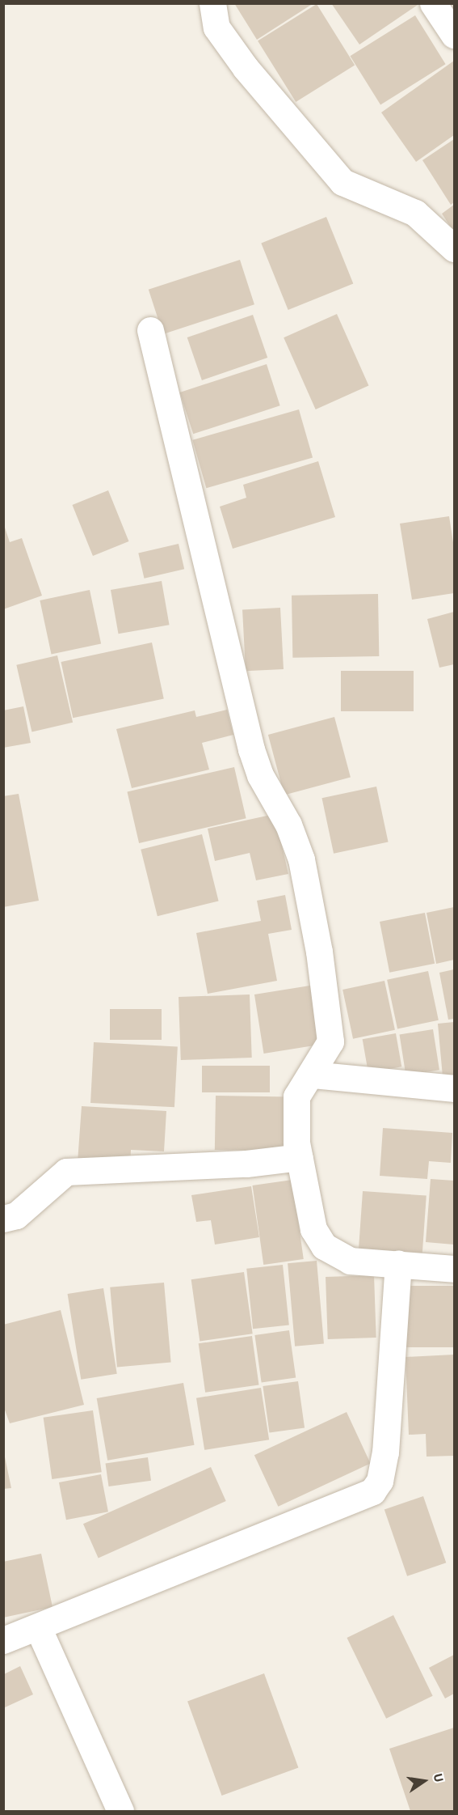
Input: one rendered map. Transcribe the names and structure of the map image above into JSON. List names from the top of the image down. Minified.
{"north":"right"}
